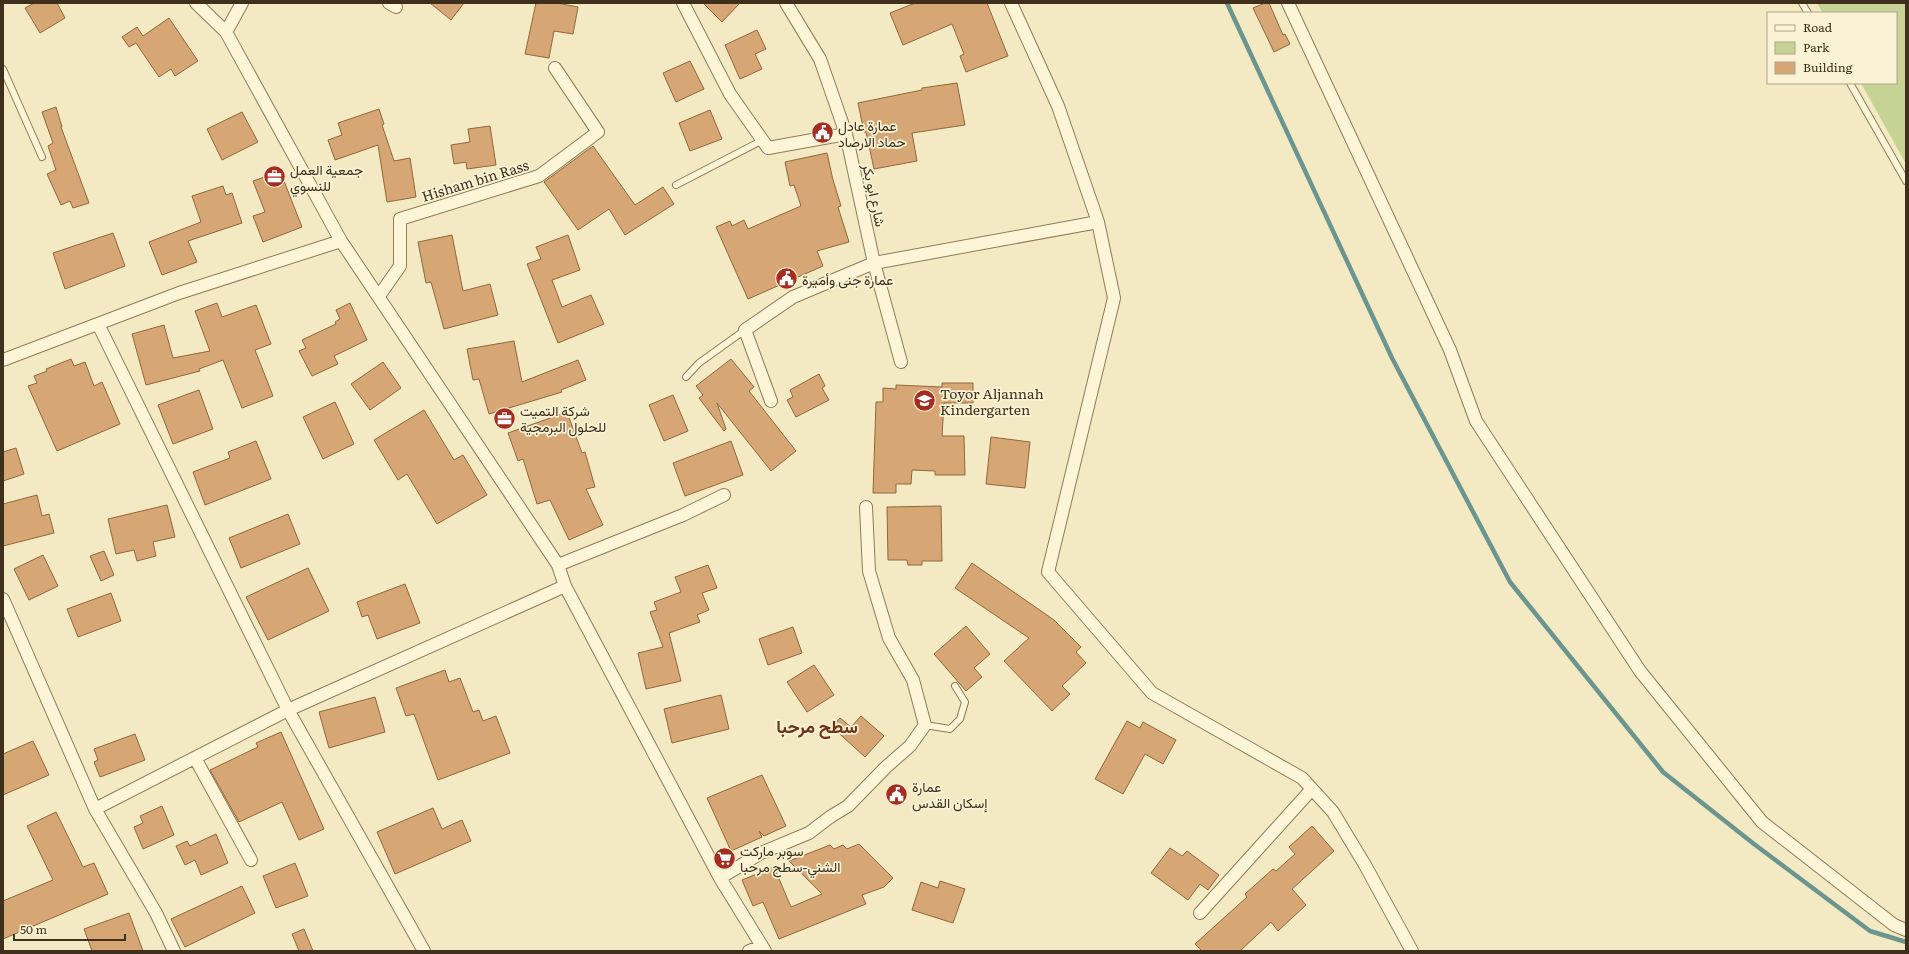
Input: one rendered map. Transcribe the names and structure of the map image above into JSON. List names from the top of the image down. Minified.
{"streets":{"street":["Hisham bin Rass","شارع ابو بكر"]},"districts":["سطح مرحبا"],"places":{"public building":["عمارة عادل حماد الارصاد","عمارة جنى وأميرة","عمارة إسكان القدس"],"office":["جمعية العمل للنسوي","شركة التميت للحلول البرمجية"],"school or university":["Toyor Aljannah Kindergarten"],"supermarket":["سوبر ماركت الشني-سطح مرحبا"]},"legend":["Road","Park","Building"],"scale_bar":"50 m"}
